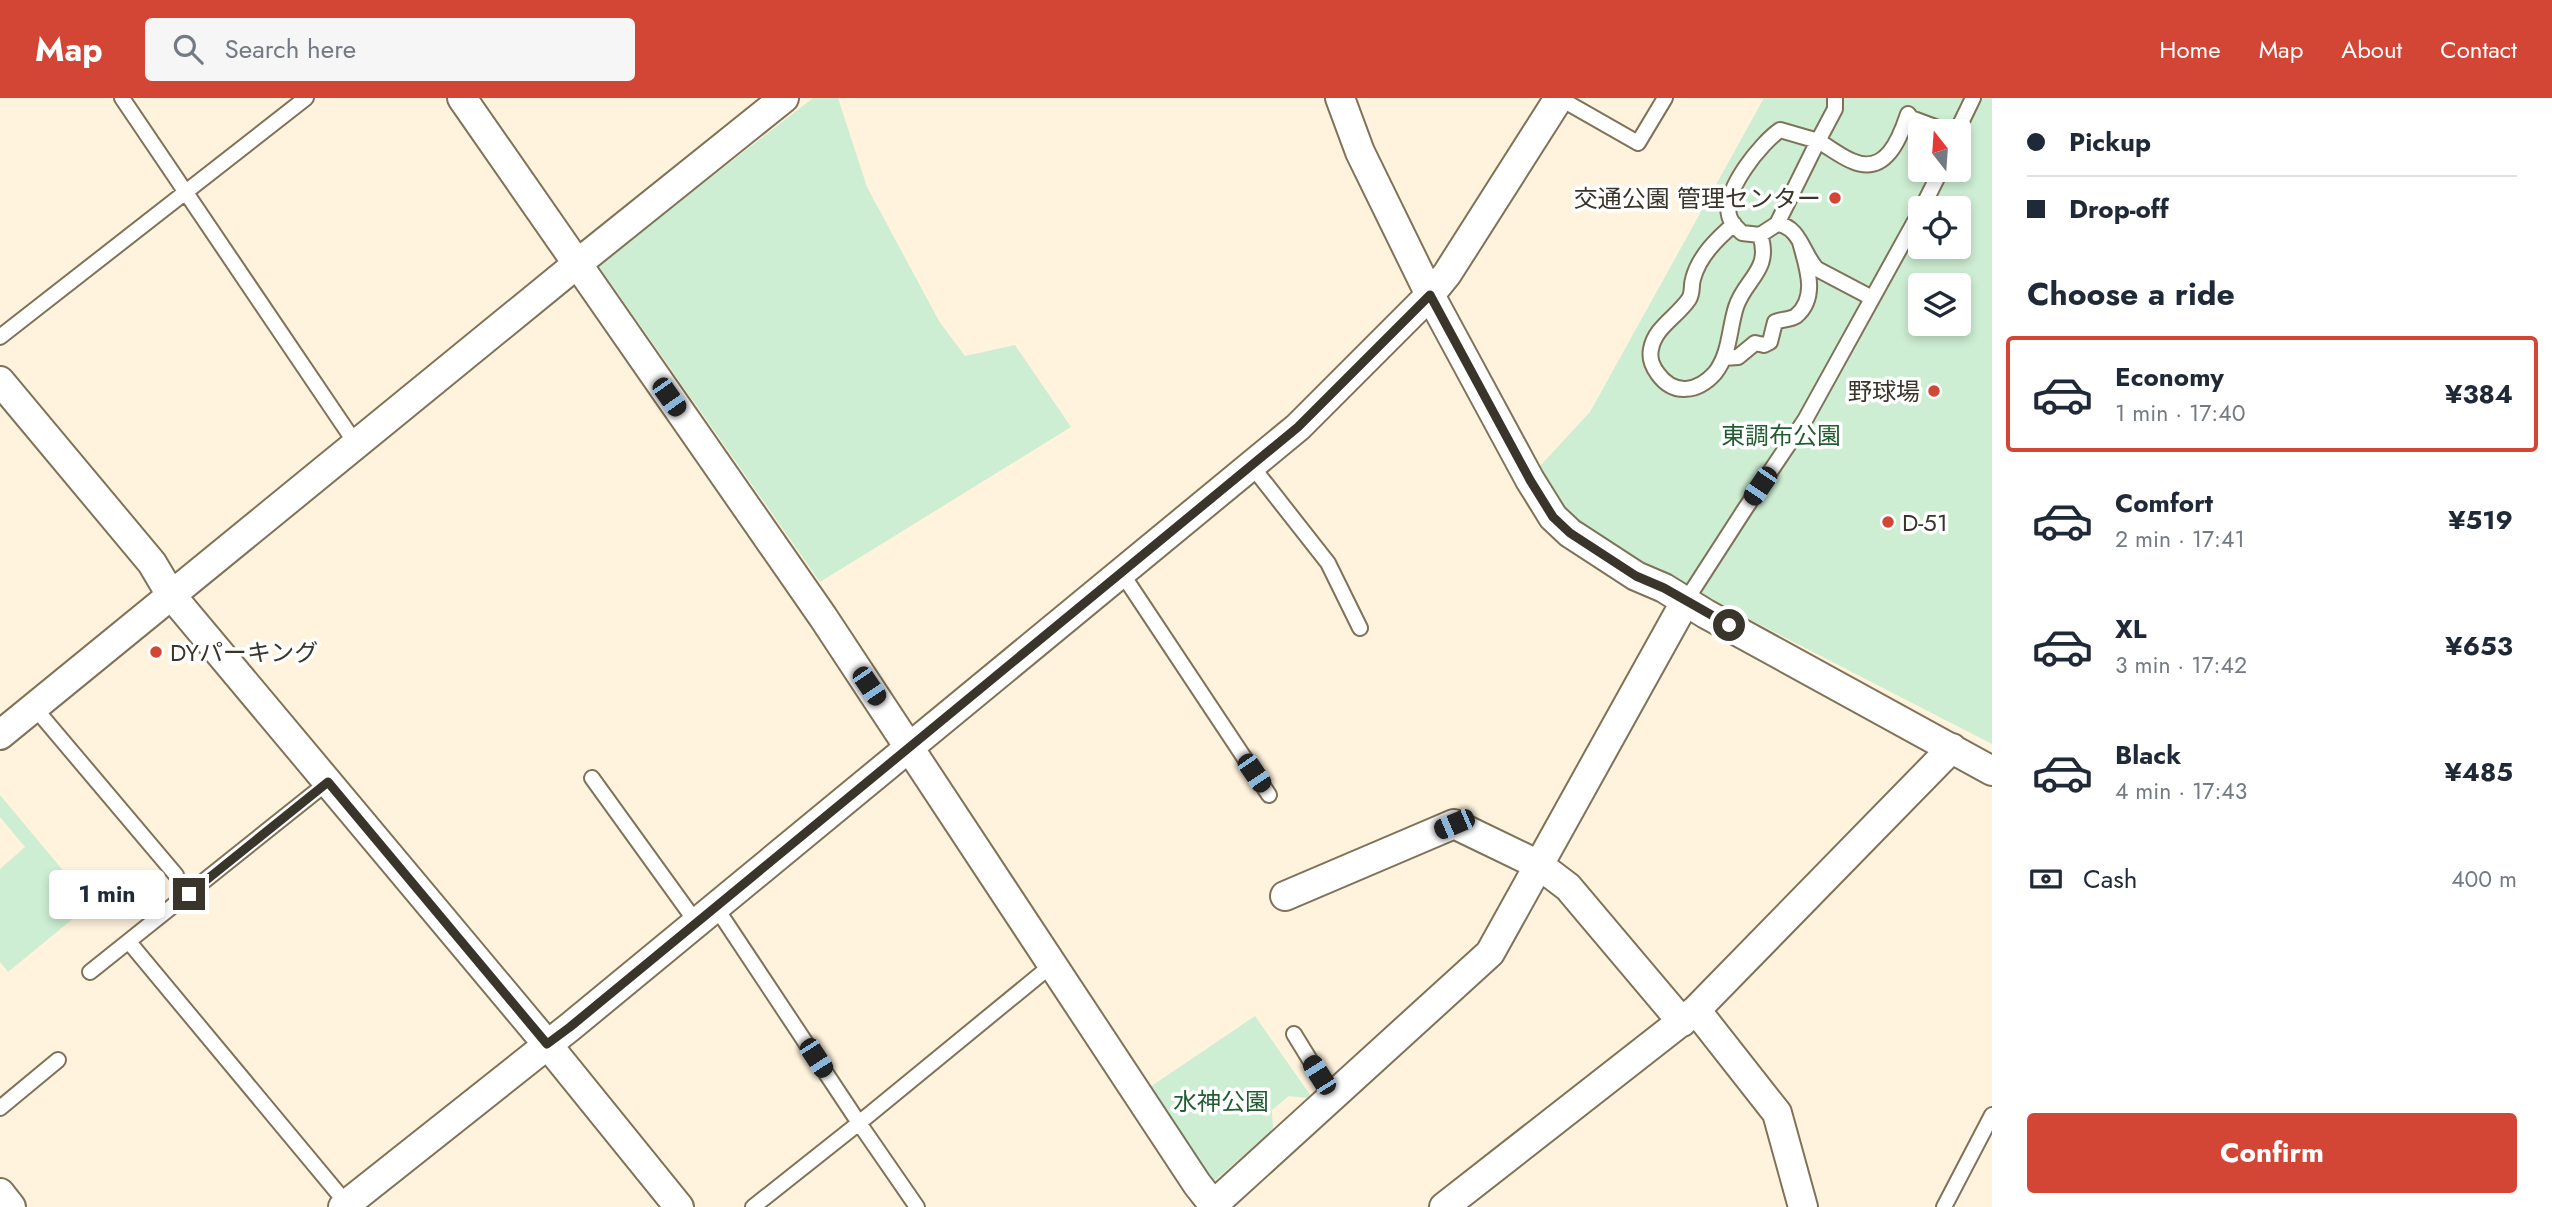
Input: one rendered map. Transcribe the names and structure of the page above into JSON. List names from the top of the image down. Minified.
{"parks":["東調布公園","水神公園"],"places":["交通公園 管理センター","野球場","D-51","DYパーキング"],"north":"top","page":{"header":"Map","search":"Search here","nav":["Home","Map","About","Contact"],"banner":["Pickup","Drop-off"],"heading":"Choose a ride","list":[{"name":"Economy","note":"1 min · 17:40","value":"¥384"},{"name":"Comfort","note":"2 min · 17:41","value":"¥519"},{"name":"XL","note":"3 min · 17:42","value":"¥653"},{"name":"Black","note":"4 min · 17:43","value":"¥485"}],"pay":["Cash","400 m"],"bubble":"1 min","buttons":"Confirm"}}
